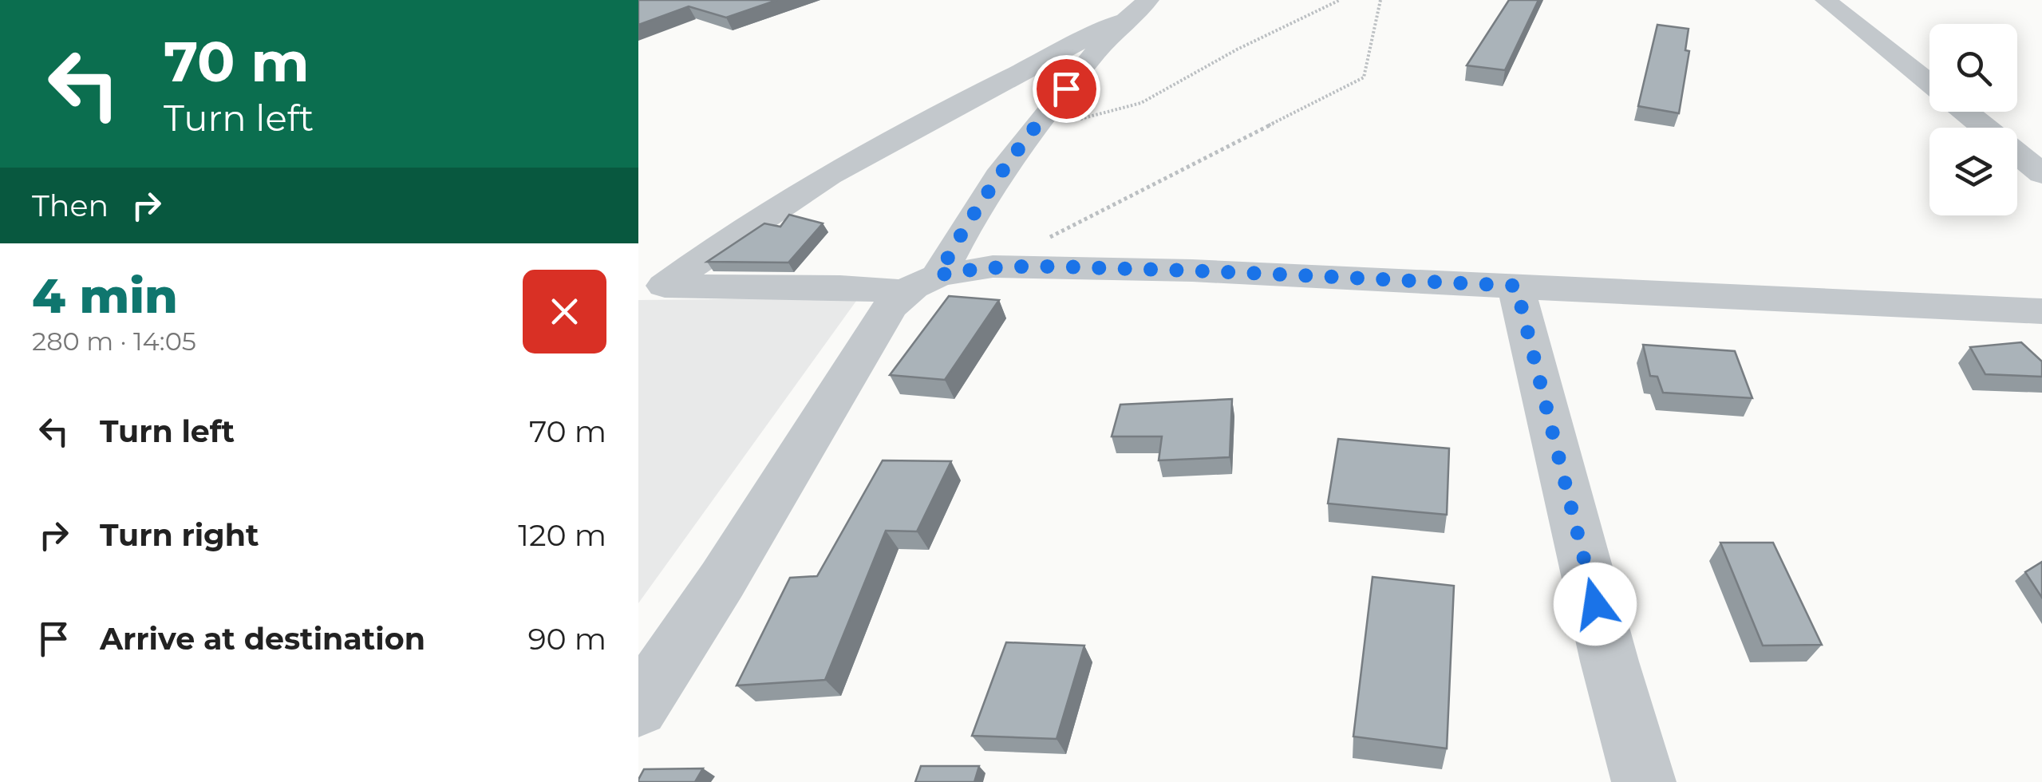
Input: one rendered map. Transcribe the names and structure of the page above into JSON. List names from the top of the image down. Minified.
{"page":{"turn":["70 m","Turn left"],"then":"Then","heading":["4 min","280 m · 14:05"],"list":[{"name":"Turn left","value":"70 m"},{"name":"Turn right","value":"120 m"},{"name":"Arrive at destination","value":"90 m"}]}}
